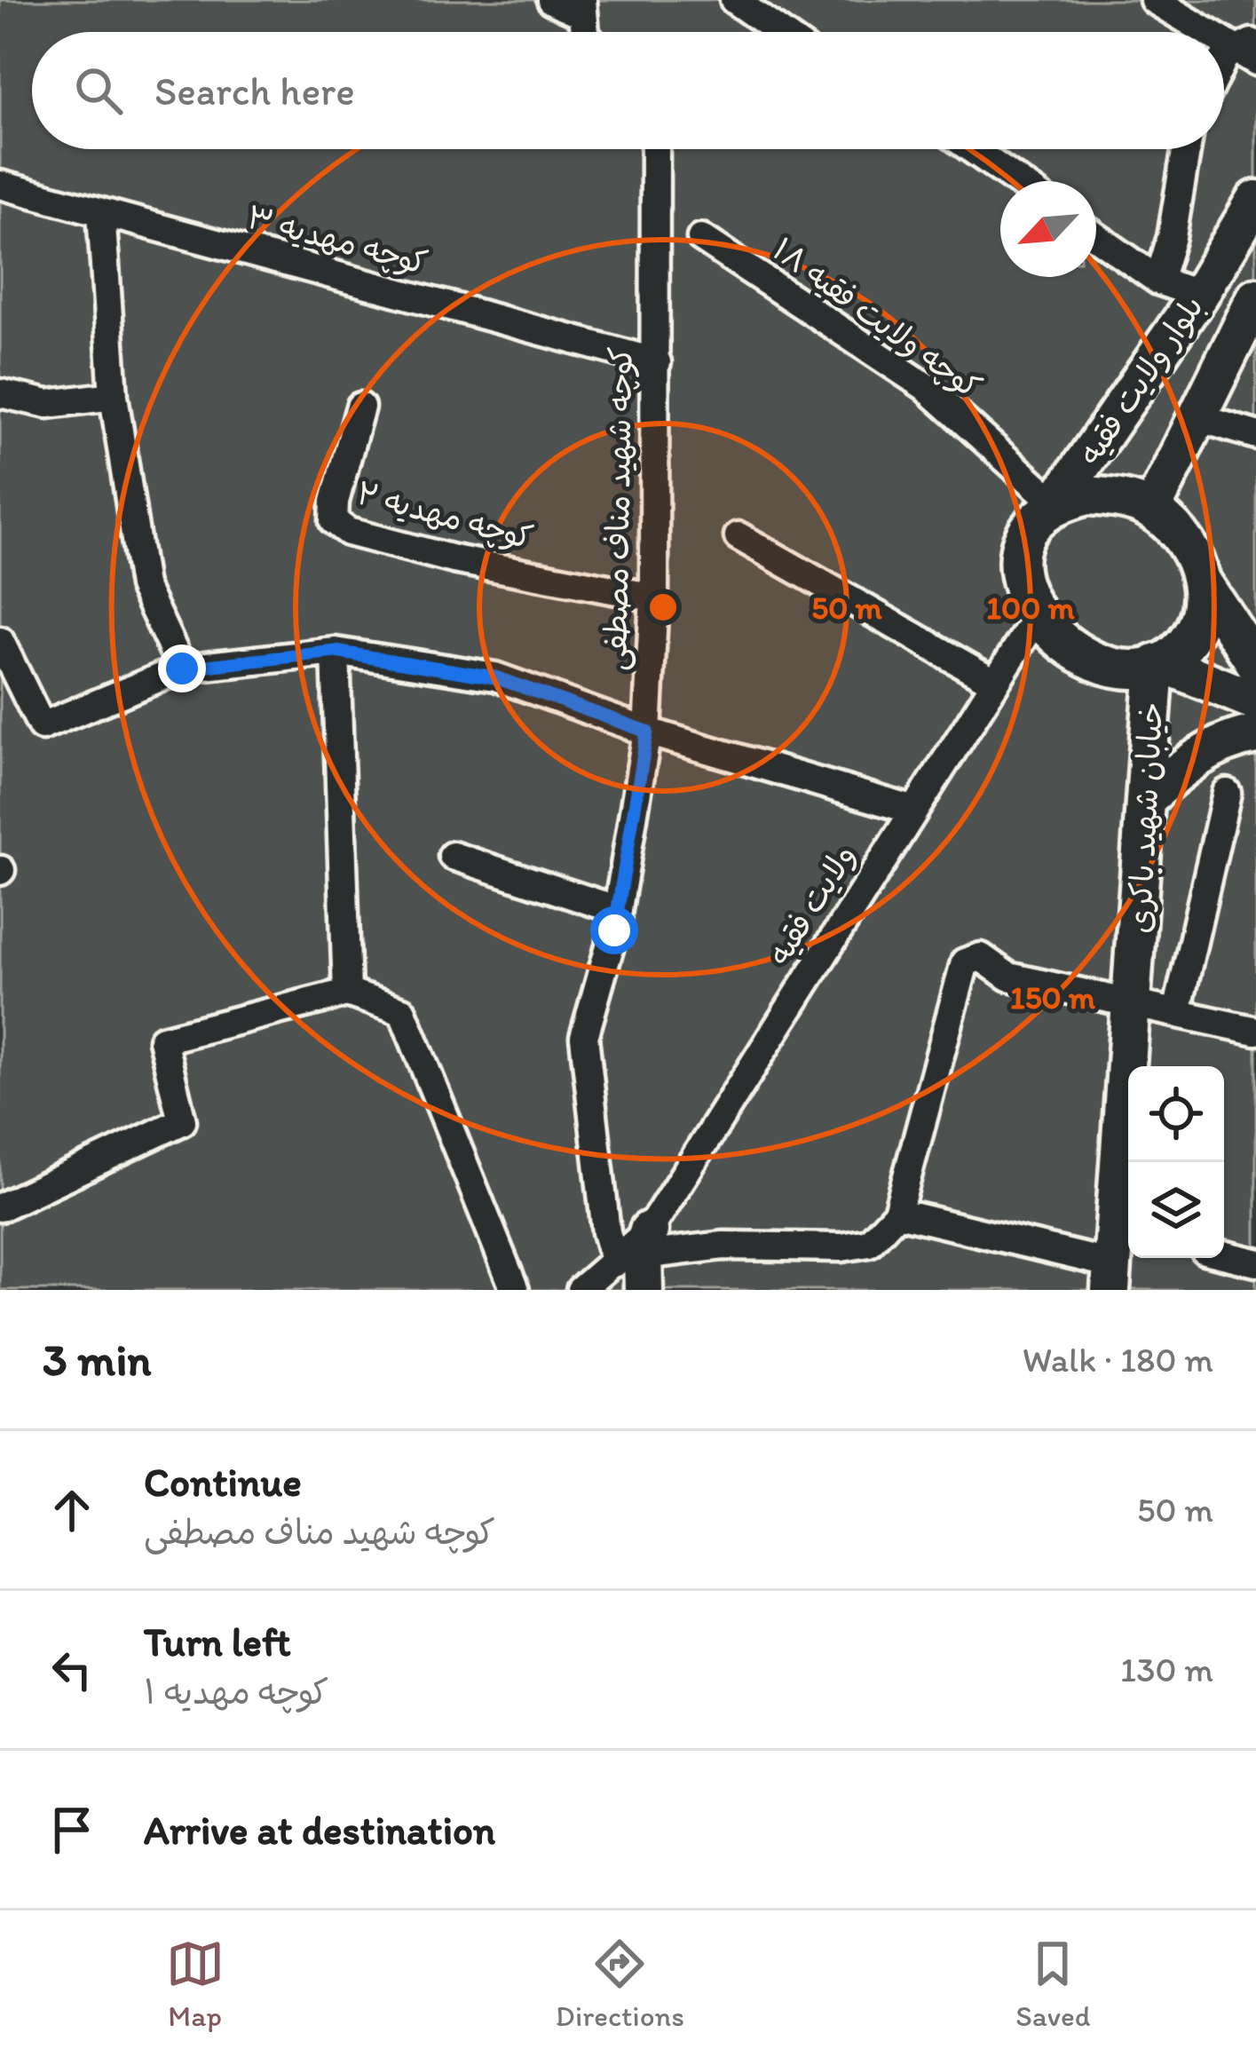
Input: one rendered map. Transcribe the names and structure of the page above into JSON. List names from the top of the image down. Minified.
{"streets":{"main road":["بلوار ولایت فقیه","خیابان شهید باکری"],"street":["کوچه مهدیه ۳","کوچه ولایت فقیه ۱۸","کوچه شهید مناف مصطفی","کوچه مهدیه ۲","ولایت فقیه"]},"crossings":[["کوچه مهدیه ۳","کوچه شهید مناف مصطفی"],["کوچه ولایت فقیه ۱۸","بلوار ولایت فقیه"],["کوچه ولایت فقیه ۱۸","خیابان شهید باکری"],["کوچه ولایت فقیه ۱۸","ولایت فقیه"],["بلوار ولایت فقیه","خیابان شهید باکری"],["بلوار ولایت فقیه","ولایت فقیه"],["کوچه شهید مناف مصطفی","کوچه مهدیه ۲"],["کوچه شهید مناف مصطفی","ولایت فقیه"],["خیابان شهید باکری","ولایت فقیه"]],"north":"bottom left","page":{"search":"Search here","heading":["3 min","Walk · 180 m"],"list":[["Continue","کوچه شهید مناف مصطفی","50 m"],["Turn left","کوچه مهدیه ۱","130 m"],"Arrive at destination"],"nav":["Map","Directions","Saved"]},"rings":["50 m","100 m","150 m"]}
